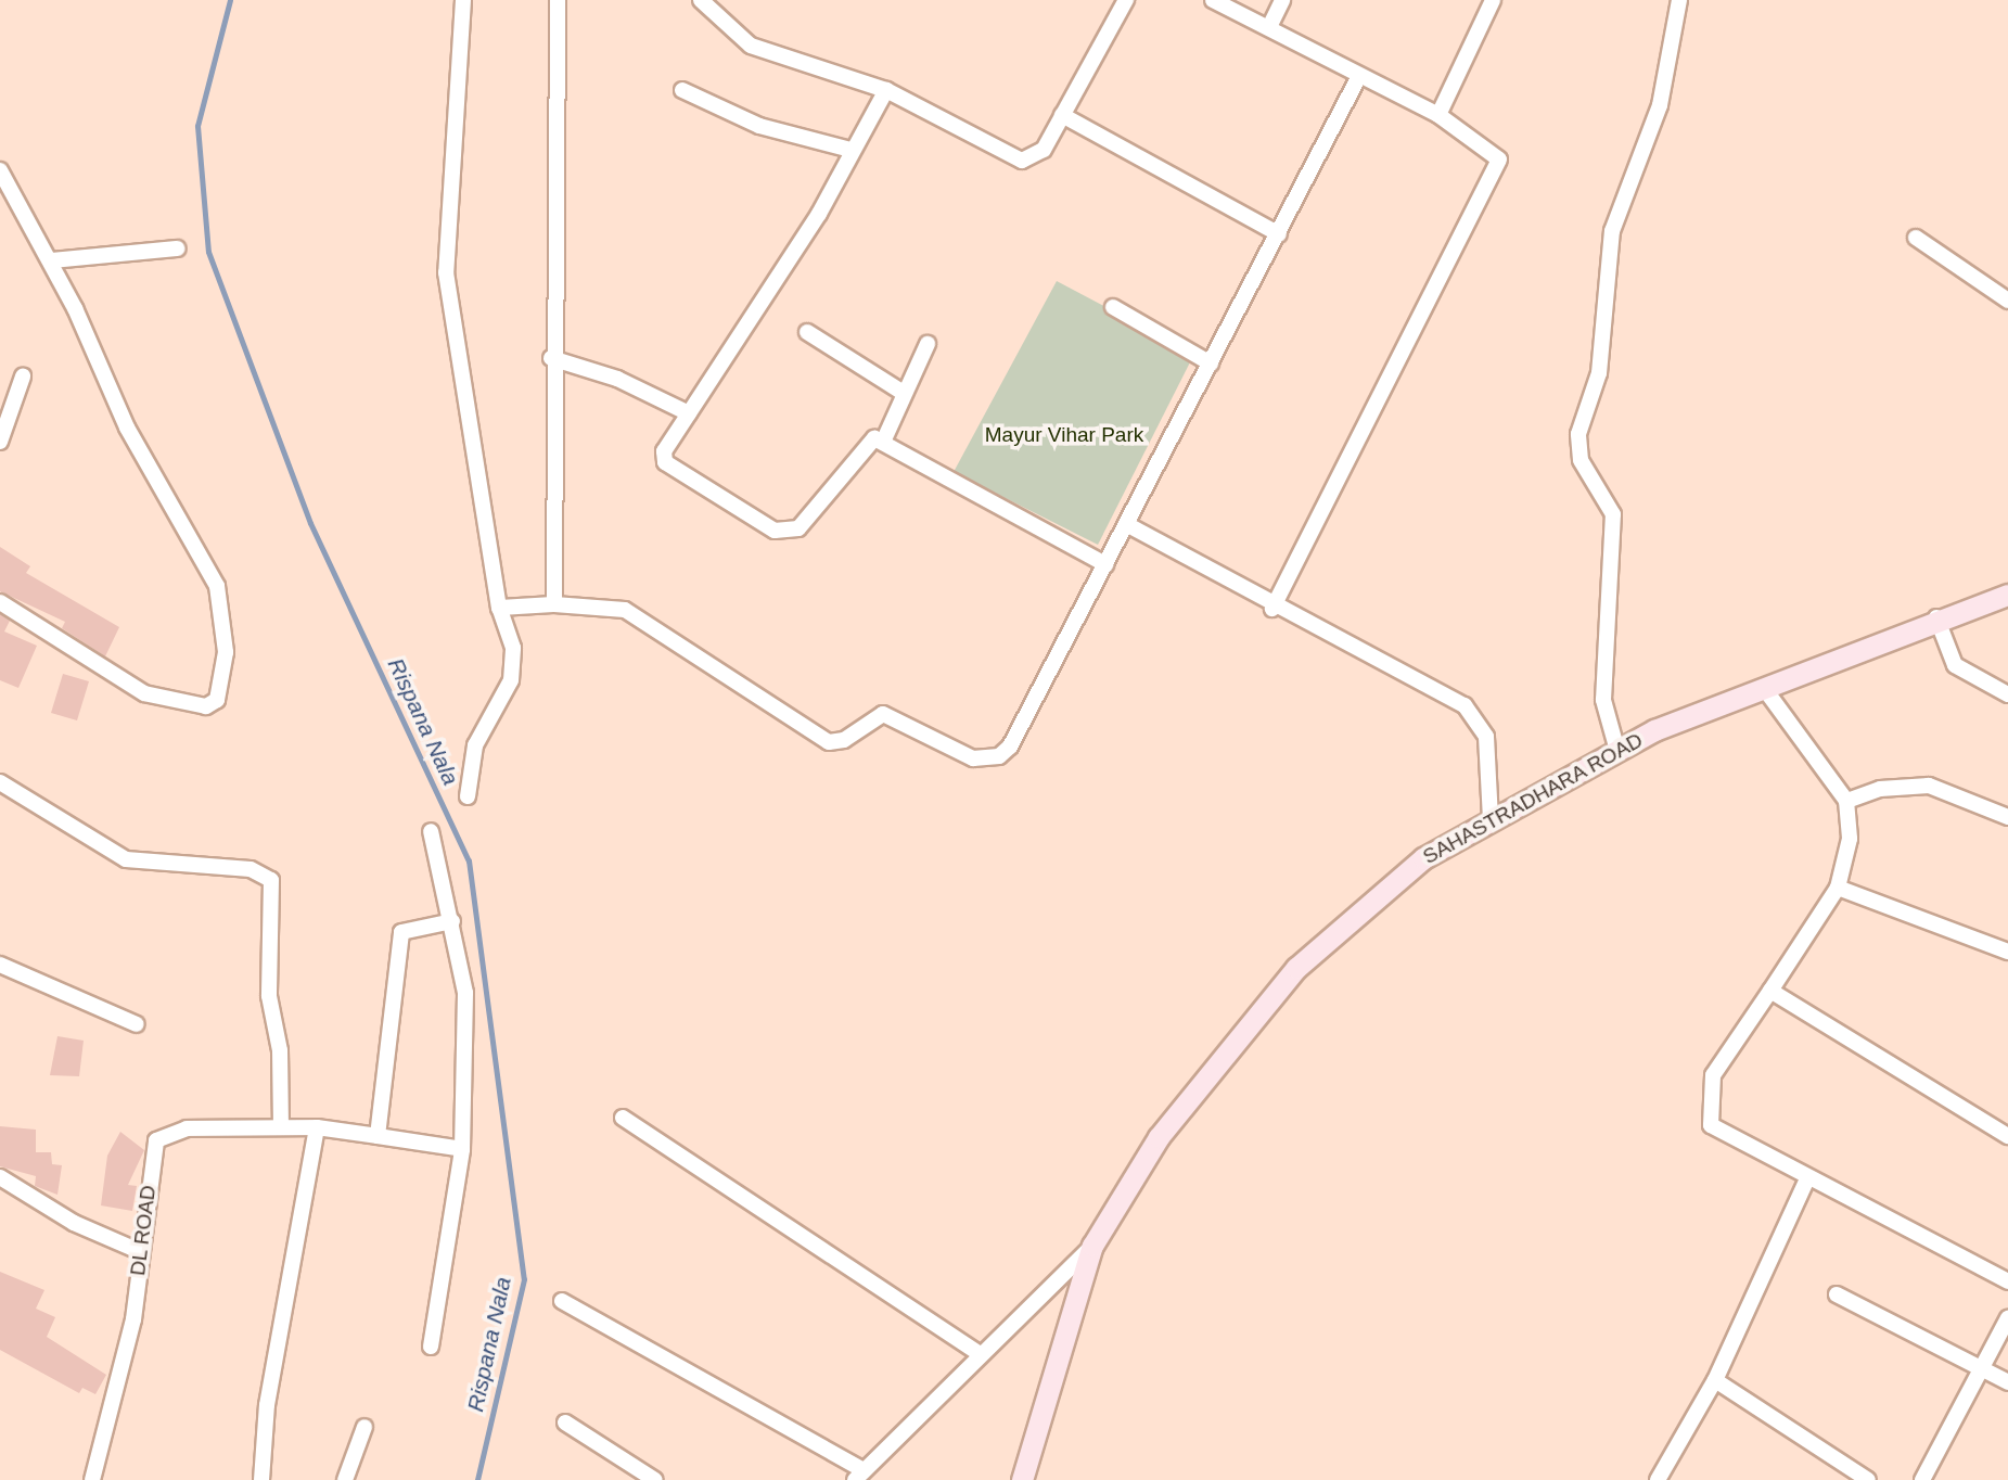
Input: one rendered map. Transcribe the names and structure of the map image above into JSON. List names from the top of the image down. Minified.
{"streets":{"main road":["SAHASTRADHARA ROAD"],"street":["DL ROAD"]},"water":["Rispana Nala"],"parks":["Mayur Vihar Park"]}
